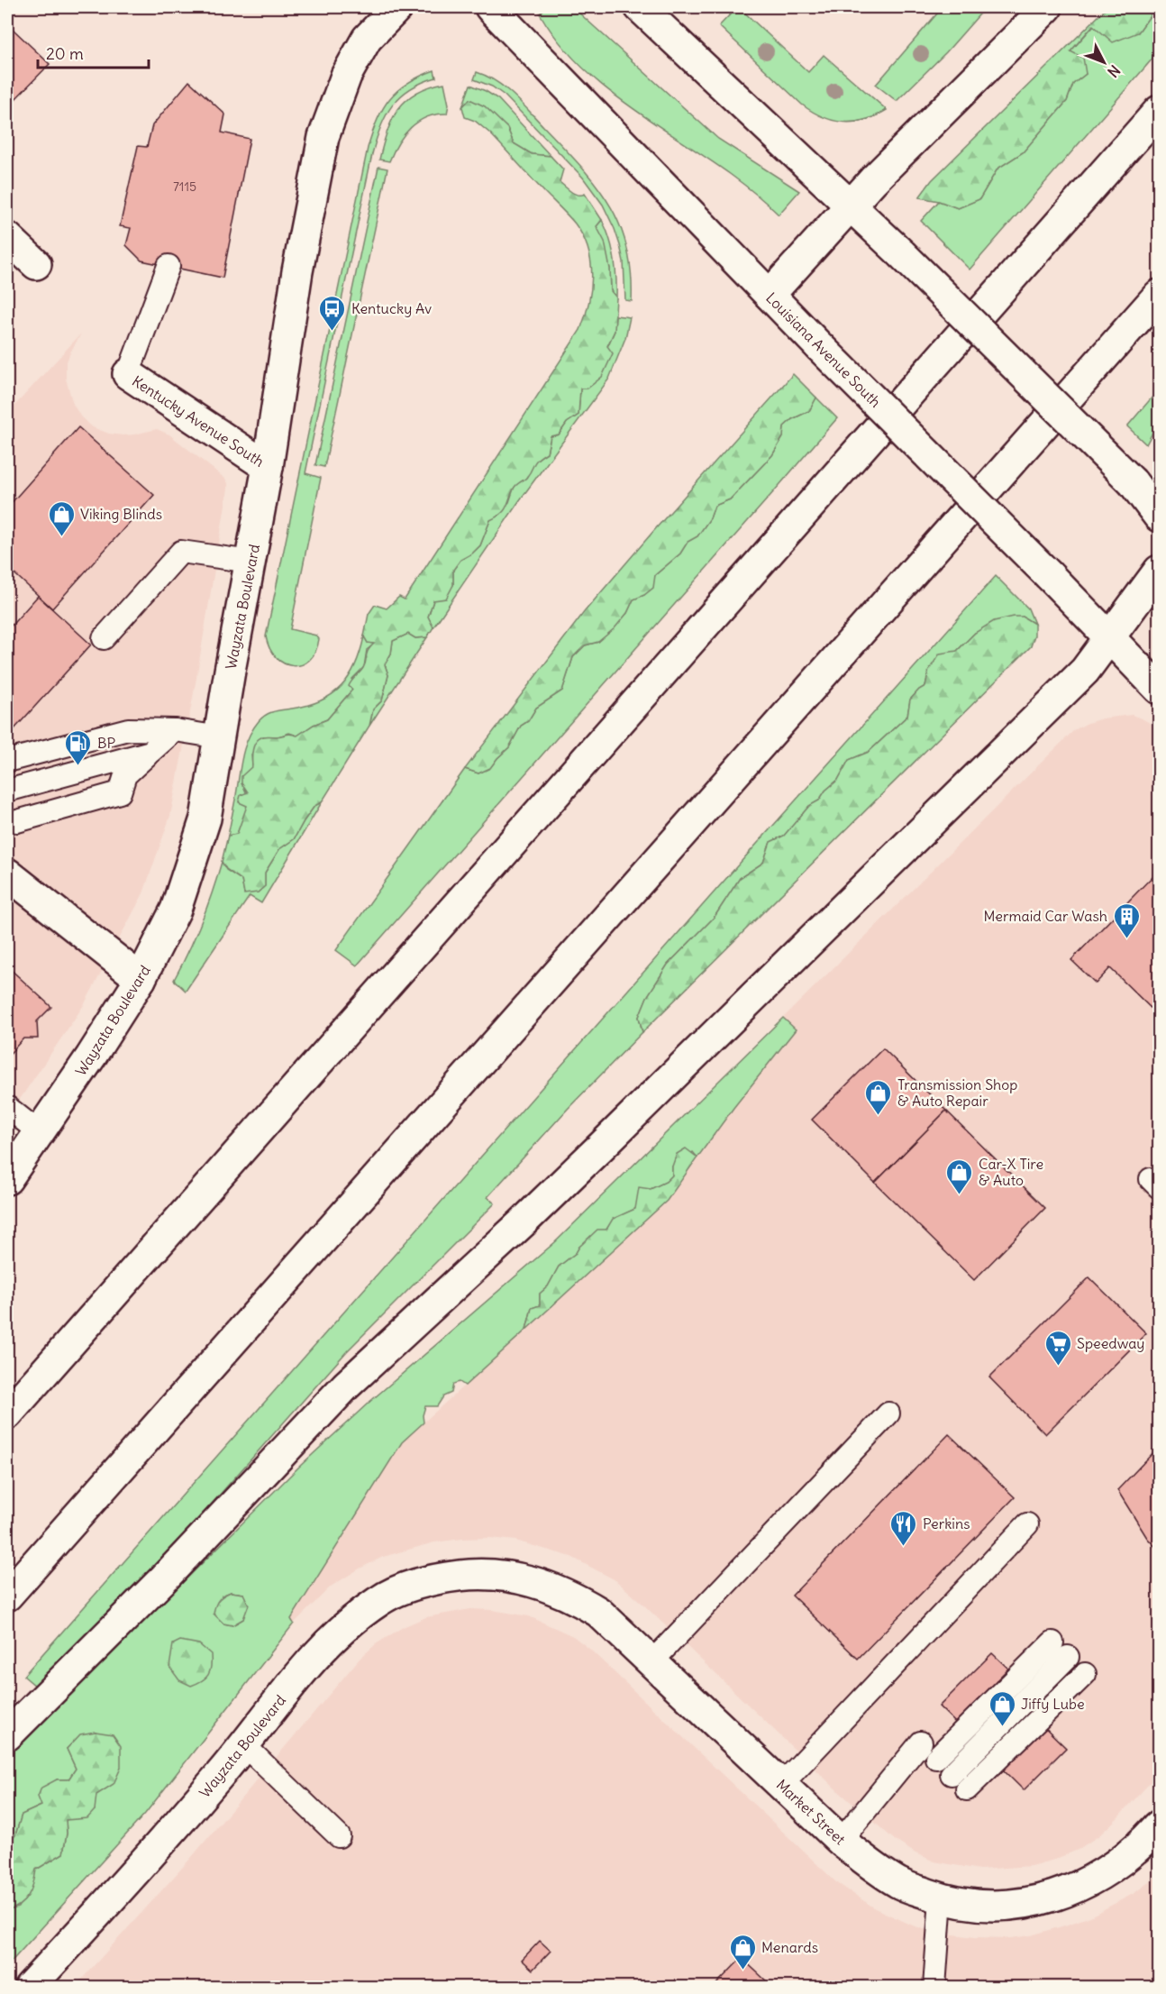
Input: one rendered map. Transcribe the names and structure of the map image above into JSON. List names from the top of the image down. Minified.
{"streets":{"main road":["Louisiana Avenue South","Kentucky Avenue South","Wayzata Boulevard","Market Street"]},"crossings":[["Kentucky Avenue South","Wayzata Boulevard"],["Wayzata Boulevard","Market Street"]],"places":{"bus stop":["Kentucky Av"],"shop":["Viking Blinds","Transmission Shop & Auto Repair","Car-X Tire & Auto","Jiffy Lube","Menards"],"fuel station":["BP"],"building":["Mermaid Car Wash"],"supermarket":["Speedway"],"restaurant":["Perkins"]},"house_numbers":["7115"],"scale_bar":"20 m","north":"bottom right"}
